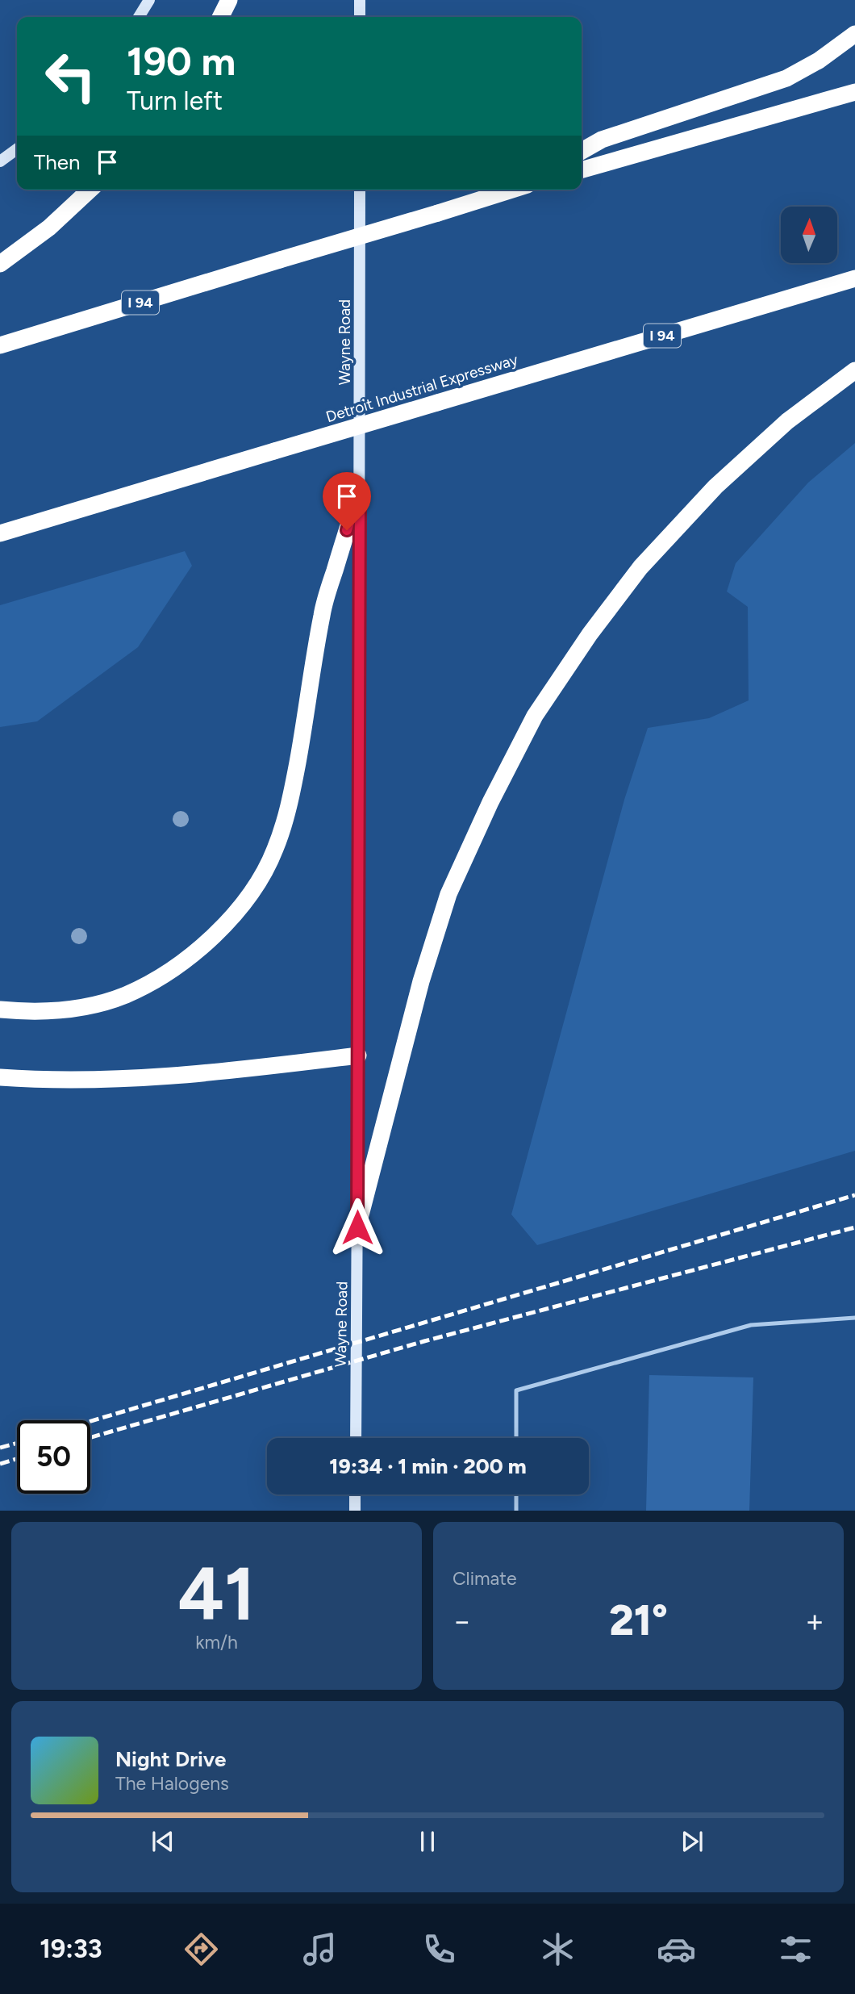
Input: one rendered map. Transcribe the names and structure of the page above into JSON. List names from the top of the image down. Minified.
{"streets":{"highway":["I 94","Detroit Industrial Expressway"],"main road":["Wayne Road"]},"north":"top","page":{"turn":["190 m","Turn left"],"then":"Then","limit":"50","trip":"19:34 · 1 min · 200 m","tile":[["41","km/h"],"Climate"],"heat":["−","21°","+"],"song":["Night Drive","The Halogens"],"tabs":"19:33"}}
